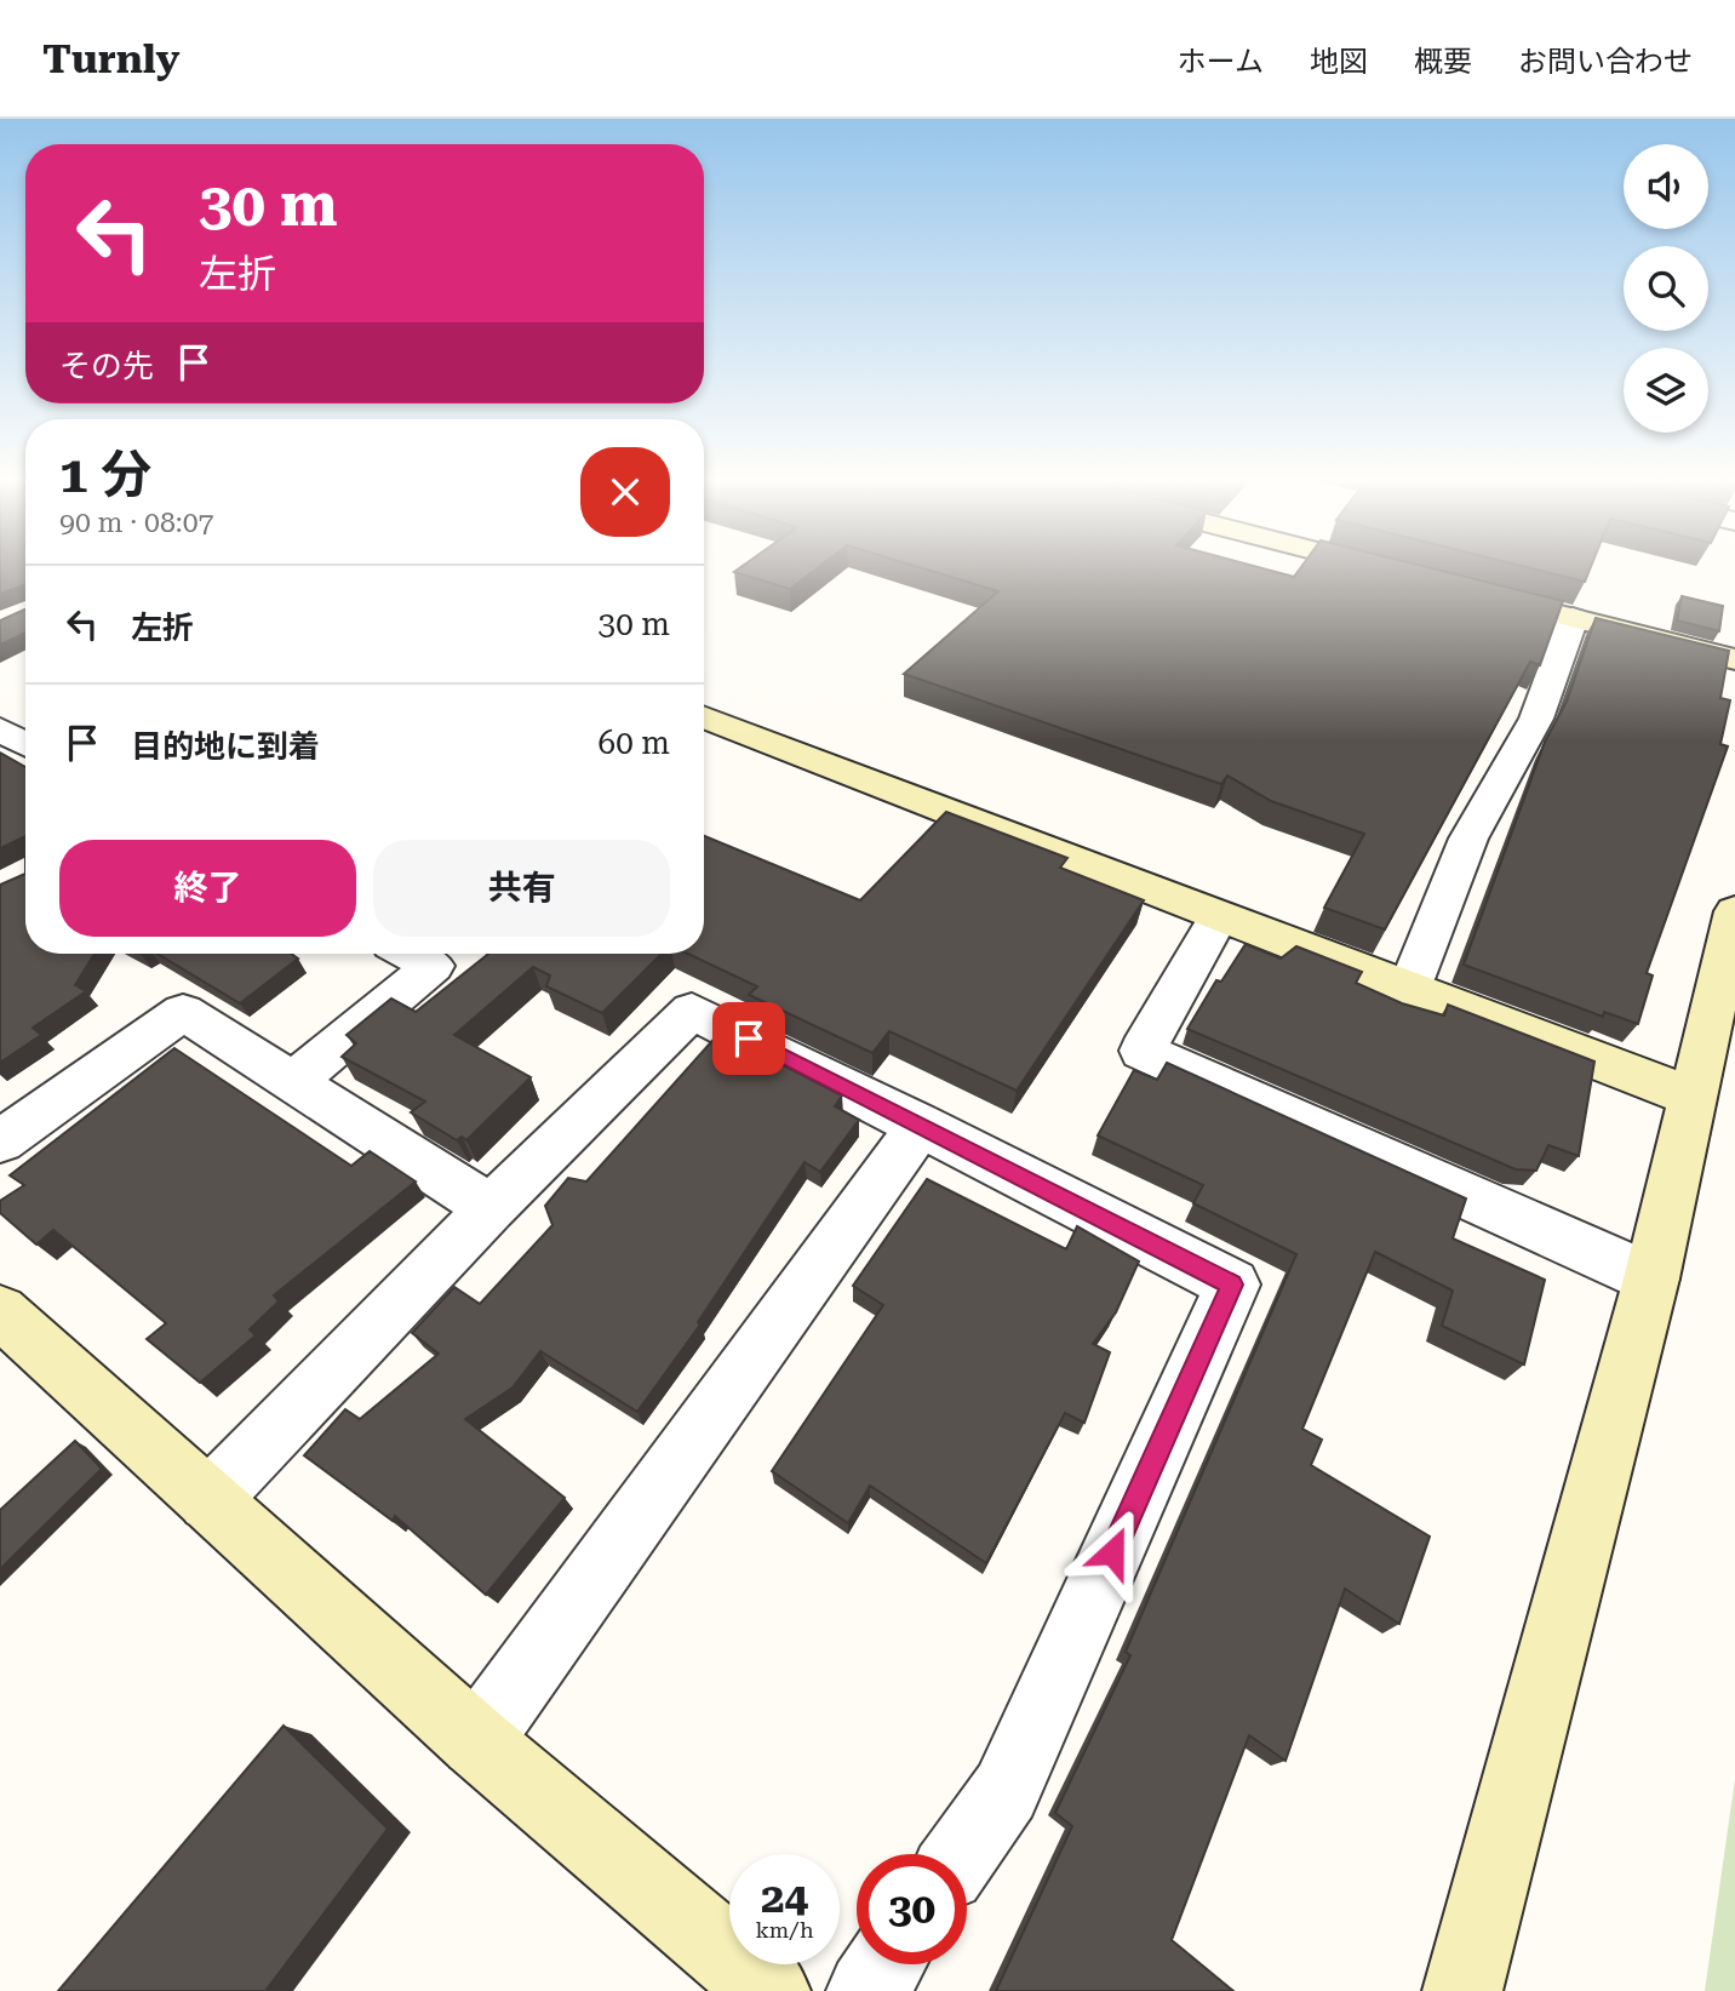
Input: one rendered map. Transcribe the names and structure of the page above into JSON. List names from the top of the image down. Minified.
{"page":{"header":"Turnly","nav":["ホーム","地図","概要","お問い合わせ"],"turn":["30 m","左折"],"then":"その先","heading":["1 分","90 m · 08:07"],"list":[{"name":"左折","value":"30 m"},{"name":"目的地に到着","value":"60 m"}],"buttons":["終了","共有"],"speed":"24 km/h","limit":"30"}}
